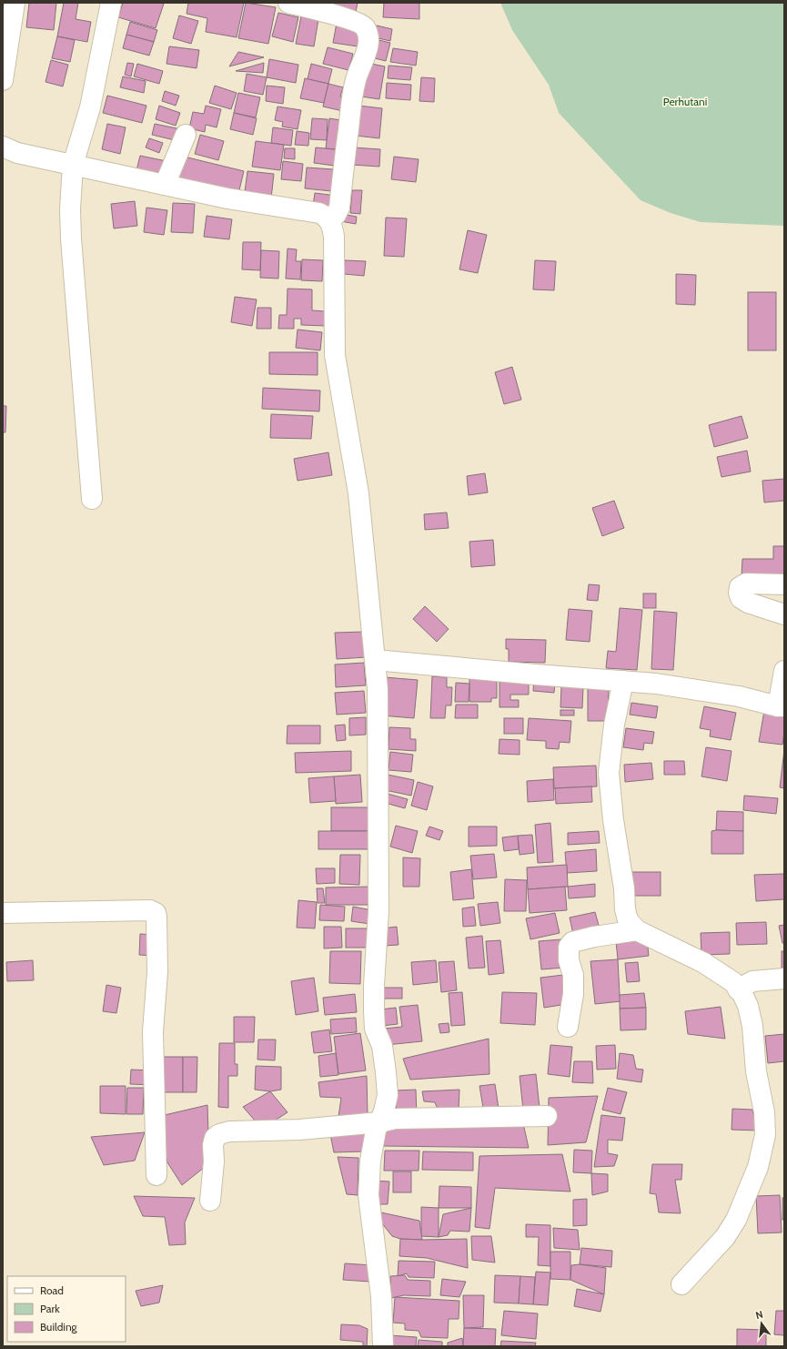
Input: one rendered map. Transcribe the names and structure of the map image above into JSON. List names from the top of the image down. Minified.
{"parks":["Perhutani"],"legend":["Road","Park","Building"],"north":"top"}
